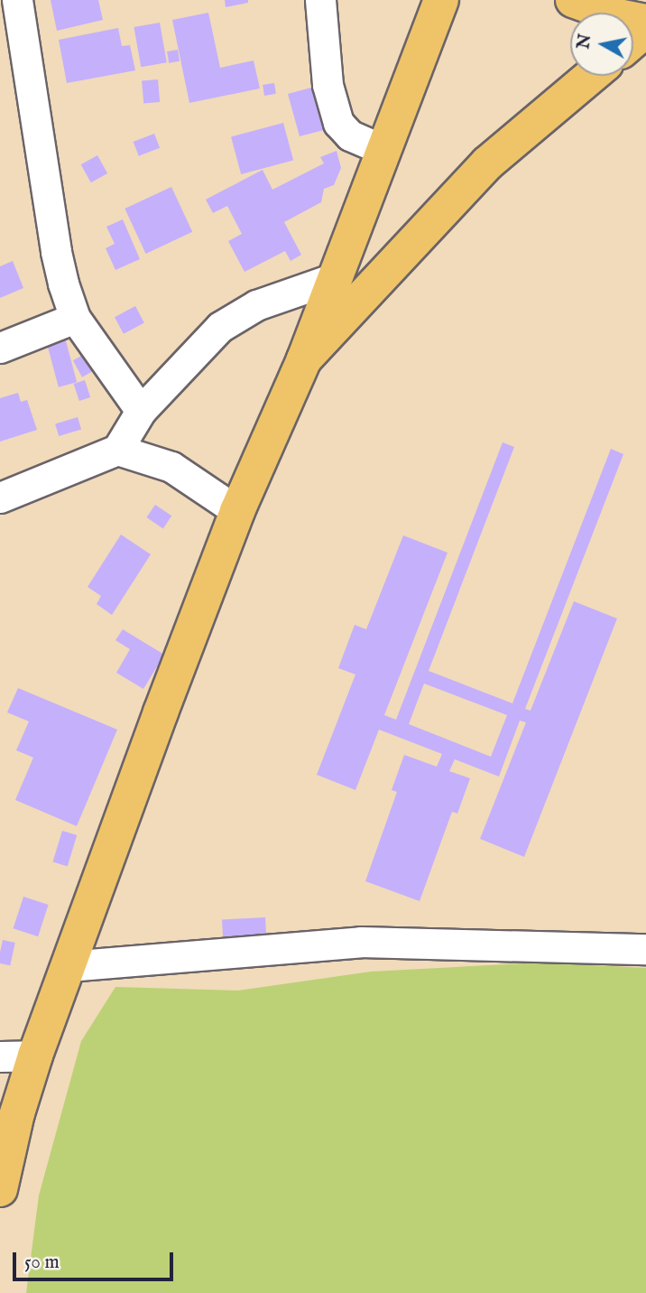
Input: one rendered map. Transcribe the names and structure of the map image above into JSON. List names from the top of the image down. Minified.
{"scale_bar":"50 m","north":"left"}
